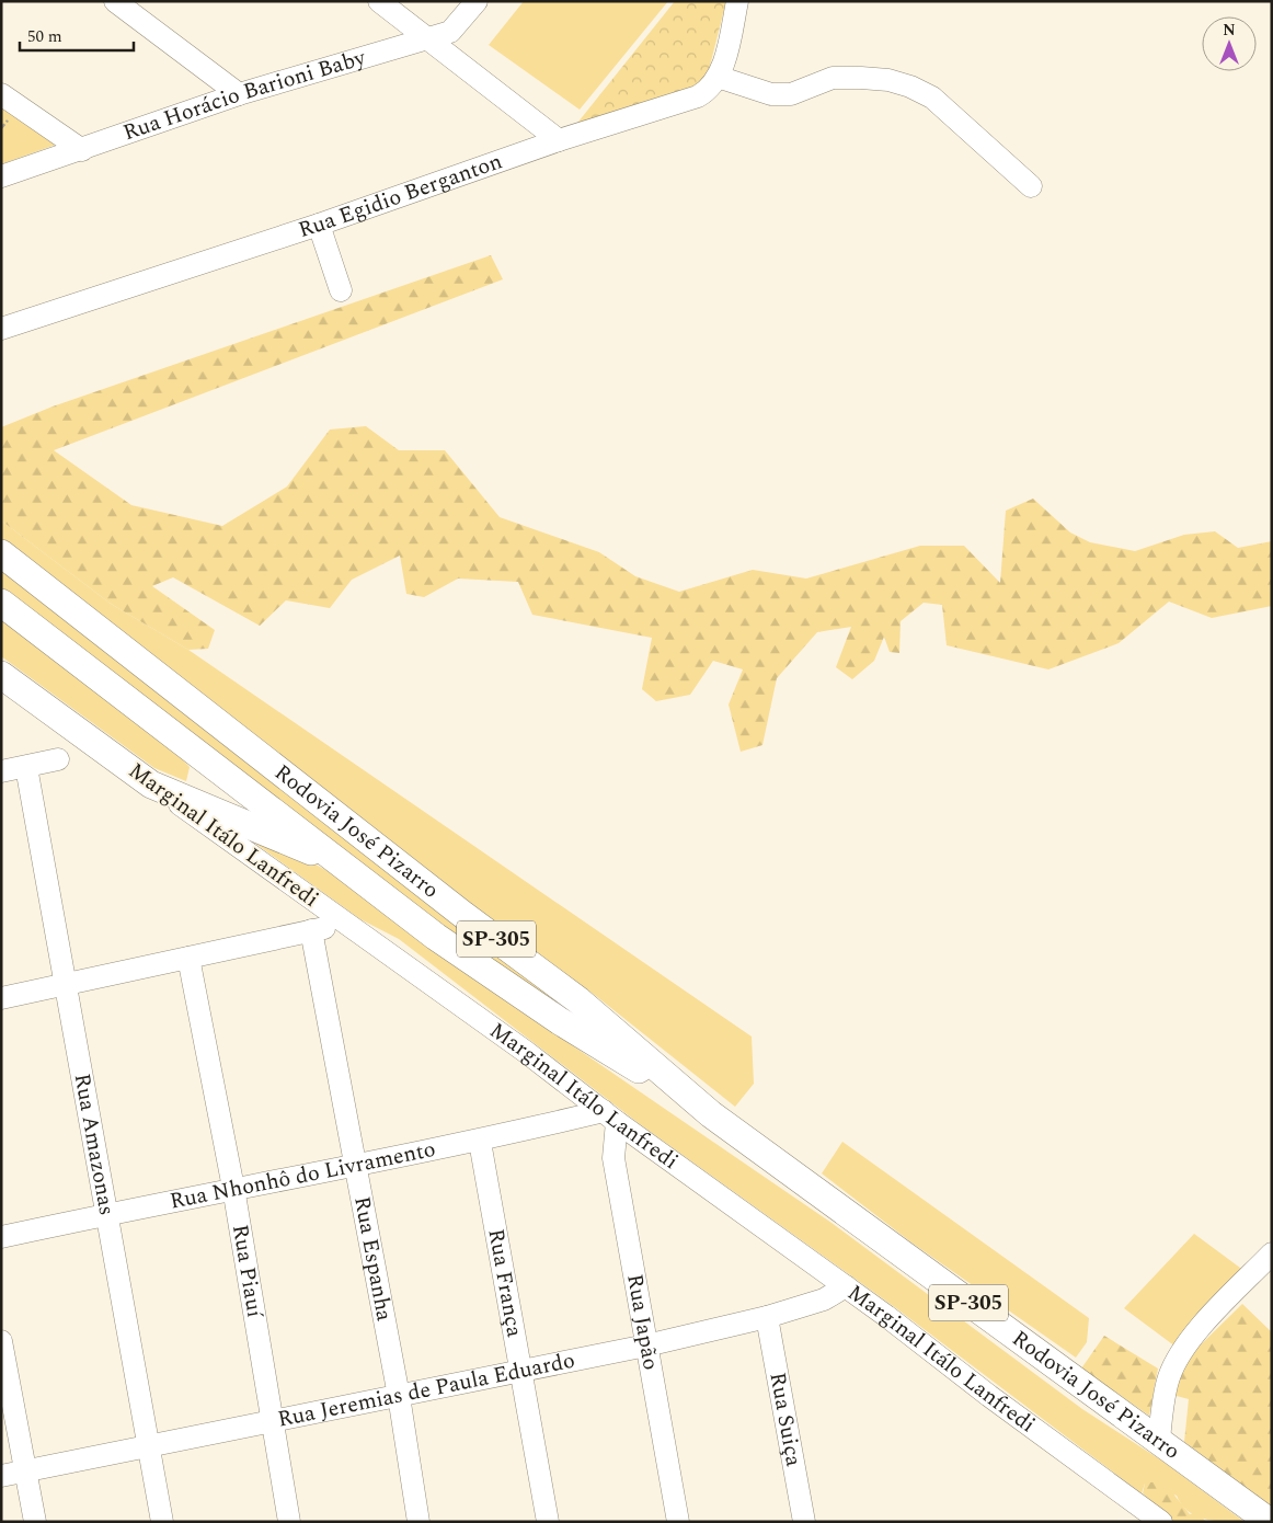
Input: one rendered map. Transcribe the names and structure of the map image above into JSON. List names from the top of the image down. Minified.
{"streets":{"main road":["Rodovia José Pizarro","Marginal Itálo Lanfredi","SP-305"],"street":["Rua Horácio Barioni Baby","Rua Egidio Berganton","Rua Amazonas","Rua Nhonhô do Livramento","Rua Espanha","Rua Piauí","Rua França","Rua Japão","Rua Jeremias de Paula Eduardo","Rua Suiça"]},"crossings":[["Marginal Itálo Lanfredi","Rua Nhonhô do Livramento"],["Marginal Itálo Lanfredi","Rua Japão"],["Marginal Itálo Lanfredi","Rua Jeremias de Paula Eduardo"],["Rua Amazonas","Rua Nhonhô do Livramento"],["Rua Amazonas","Rua Jeremias de Paula Eduardo"],["Rua Nhonhô do Livramento","Rua Espanha"],["Rua Nhonhô do Livramento","Rua Piauí"],["Rua Nhonhô do Livramento","Rua França"],["Rua Nhonhô do Livramento","Rua Japão"],["Rua Espanha","Rua Jeremias de Paula Eduardo"],["Rua Piauí","Rua Jeremias de Paula Eduardo"],["Rua França","Rua Jeremias de Paula Eduardo"],["Rua Japão","Rua Jeremias de Paula Eduardo"],["Rua Jeremias de Paula Eduardo","Rua Suiça"]],"scale_bar":"50 m","north":"top"}
